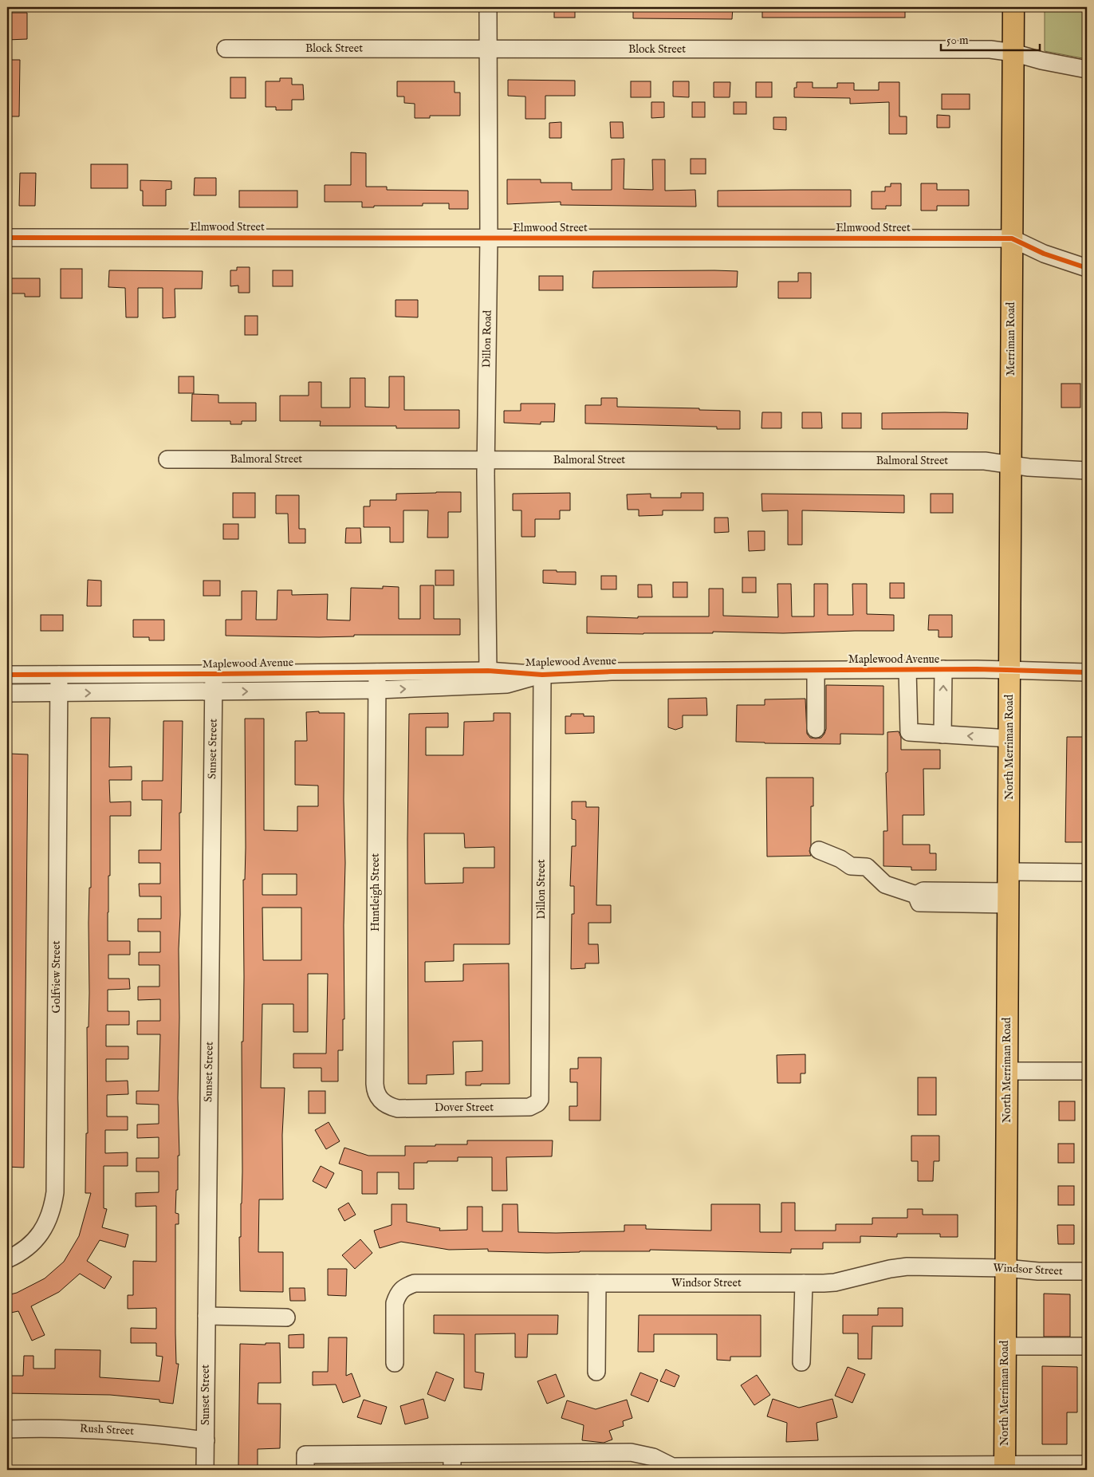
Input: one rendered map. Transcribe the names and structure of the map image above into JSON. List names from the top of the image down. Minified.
{"streets":{"main road":["Merriman Road","North Merriman Road"],"street":["Block Street","Elmwood Street","Dillon Road","Balmoral Street","Maplewood Avenue","Sunset Street","Dillon Street","Huntleigh Street","Golfview Street","Dover Street","Windsor Street","Rush Street"]},"crossings":[["Block Street","Dillon Road"],["Block Street","Merriman Road"],["Elmwood Street","Dillon Road"],["Elmwood Street","Merriman Road"],["Dillon Road","Balmoral Street"],["Dillon Road","Maplewood Avenue"],["Merriman Road","Balmoral Street"],["Merriman Road","Maplewood Avenue"],["Merriman Road","North Merriman Road"],["Maplewood Avenue","North Merriman Road"],["Maplewood Avenue","Sunset Street"],["Maplewood Avenue","Dillon Street"],["Maplewood Avenue","Huntleigh Street"],["Maplewood Avenue","Golfview Street"],["North Merriman Road","Windsor Street"],["Sunset Street","Rush Street"],["Dillon Street","Dover Street"],["Huntleigh Street","Dover Street"]],"scale_bar":"50 m"}
